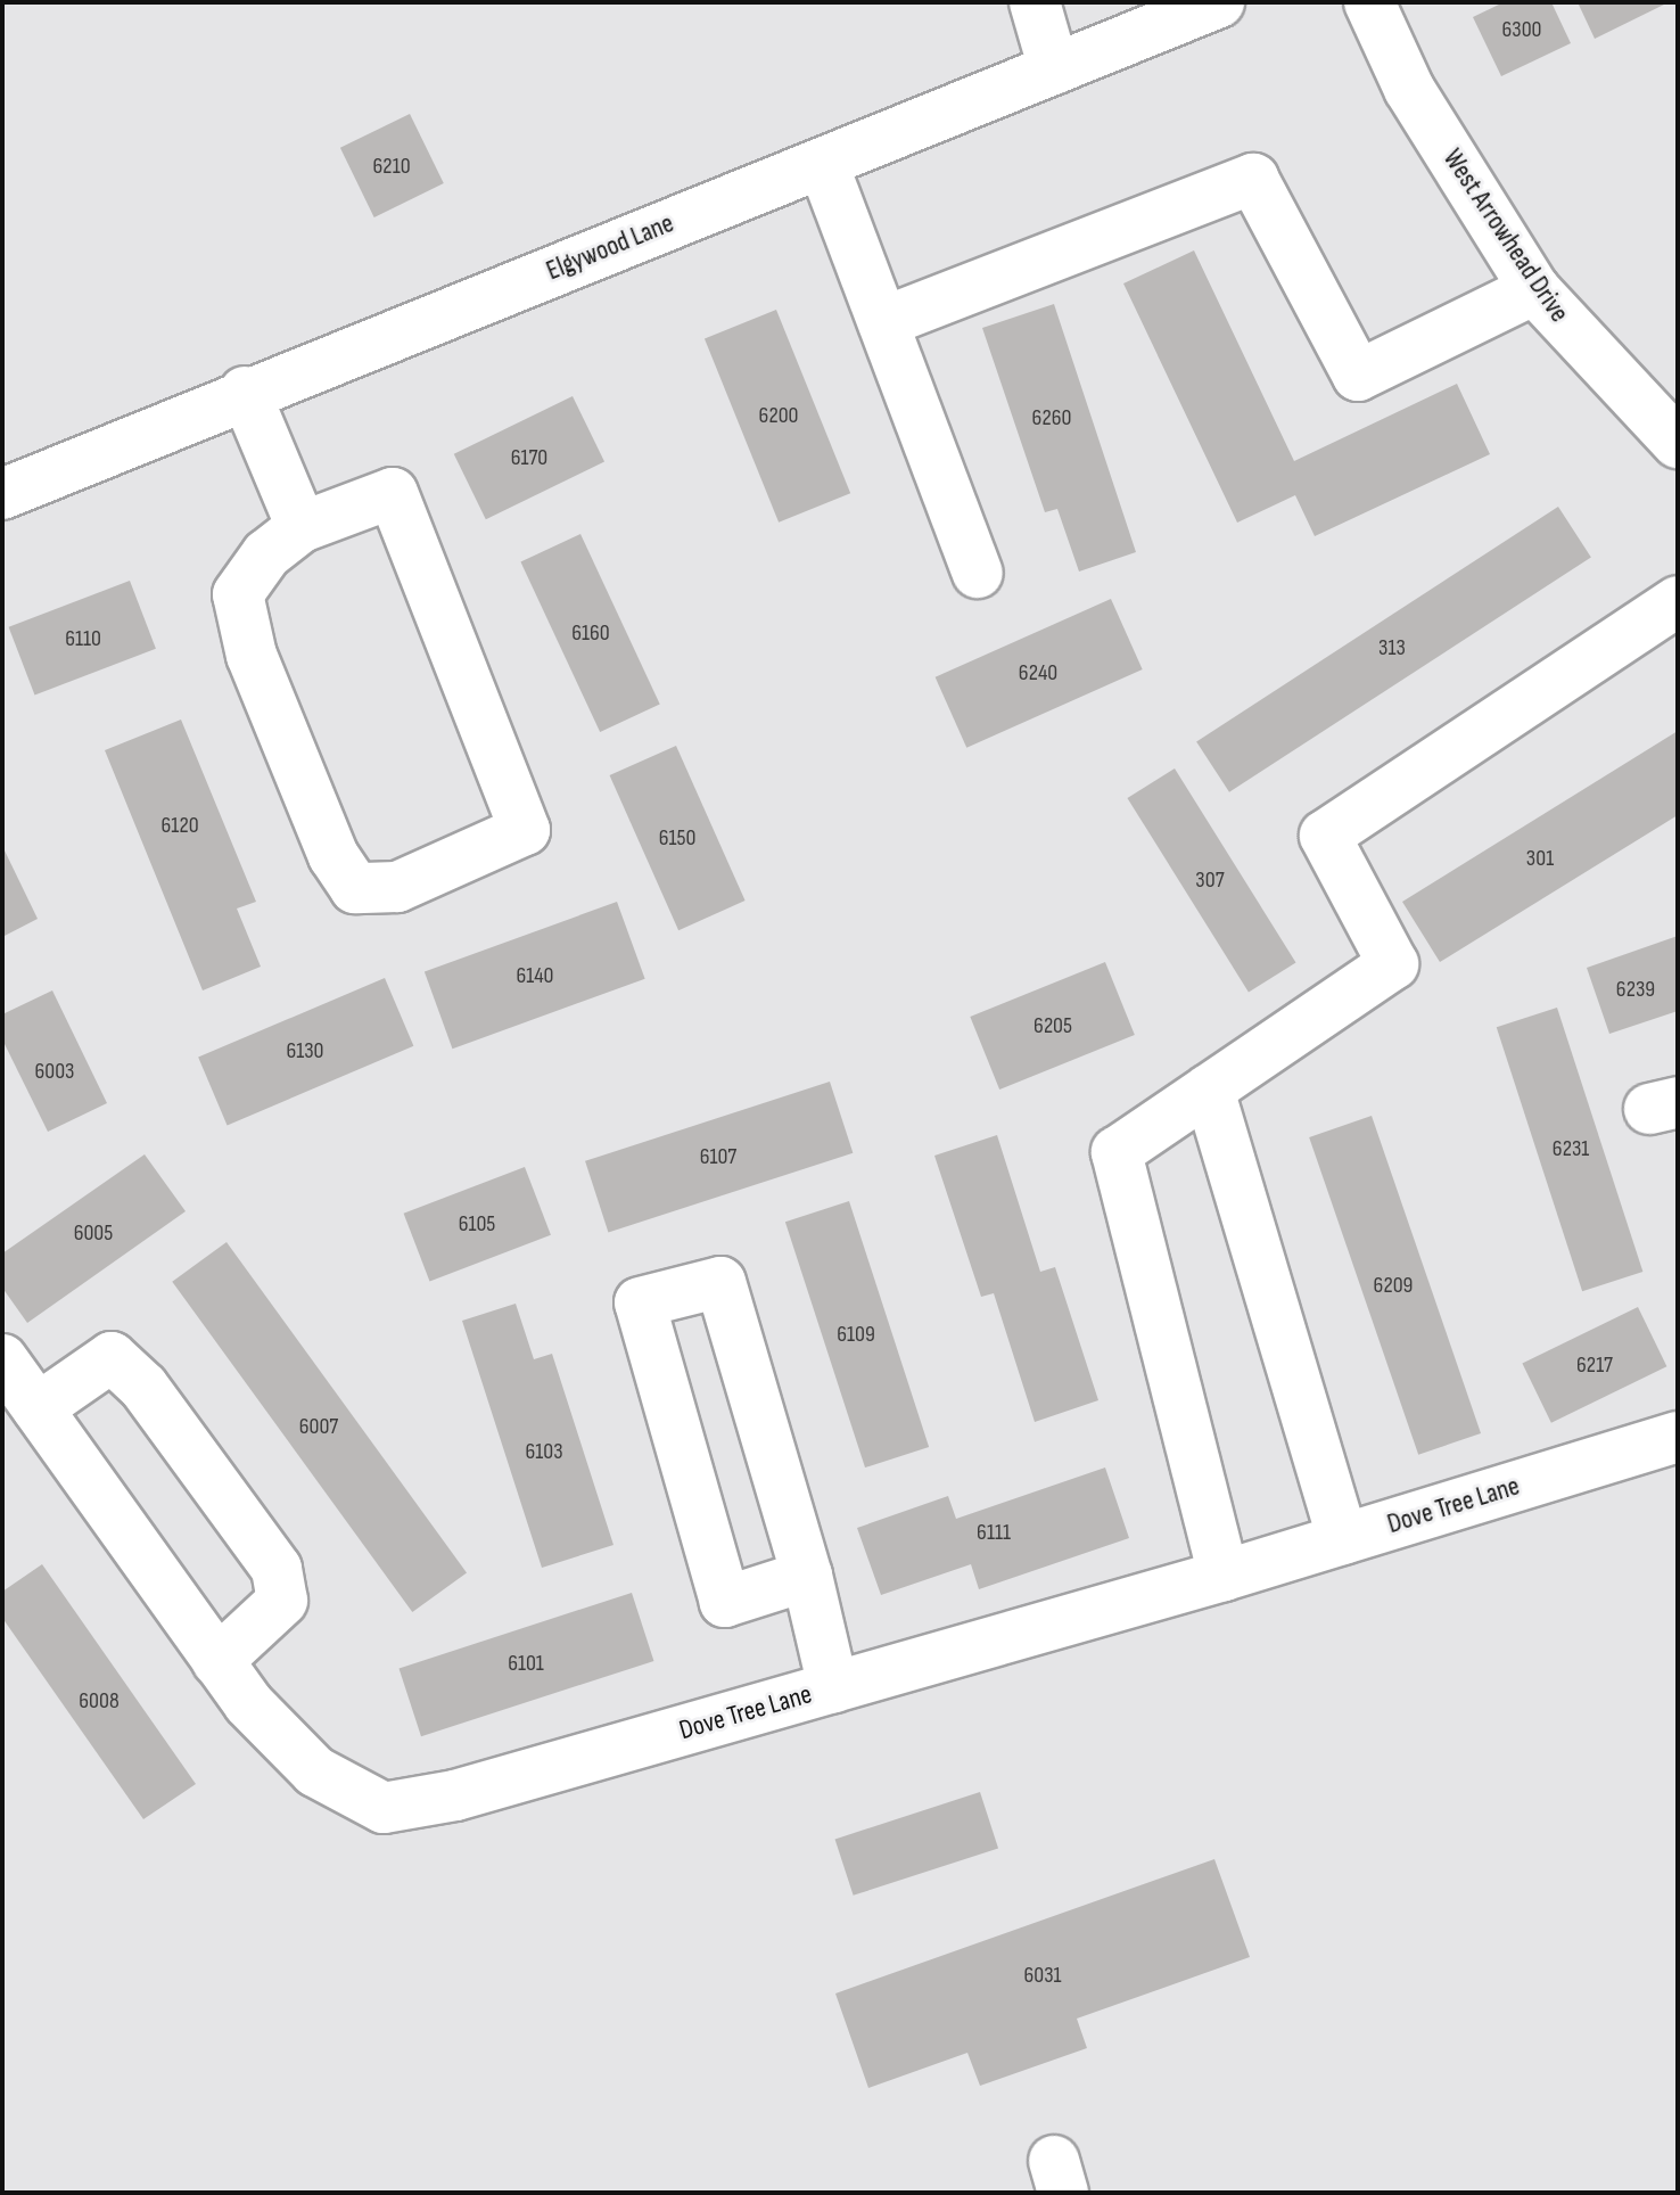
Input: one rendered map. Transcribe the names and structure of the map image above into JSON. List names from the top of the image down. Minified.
{"streets":{"street":["West Arrowhead Drive","Elgywood Lane","Dove Tree Lane"]},"house_numbers":["6300","6210","6200","6260","6170","6160","6110","313","6240","6120","6150","301","307","6140","6239","6205","6130","6003","6231","6107","6105","6005","6209","6109","6217","6007","6103","6111","6101","6008","6031"]}
